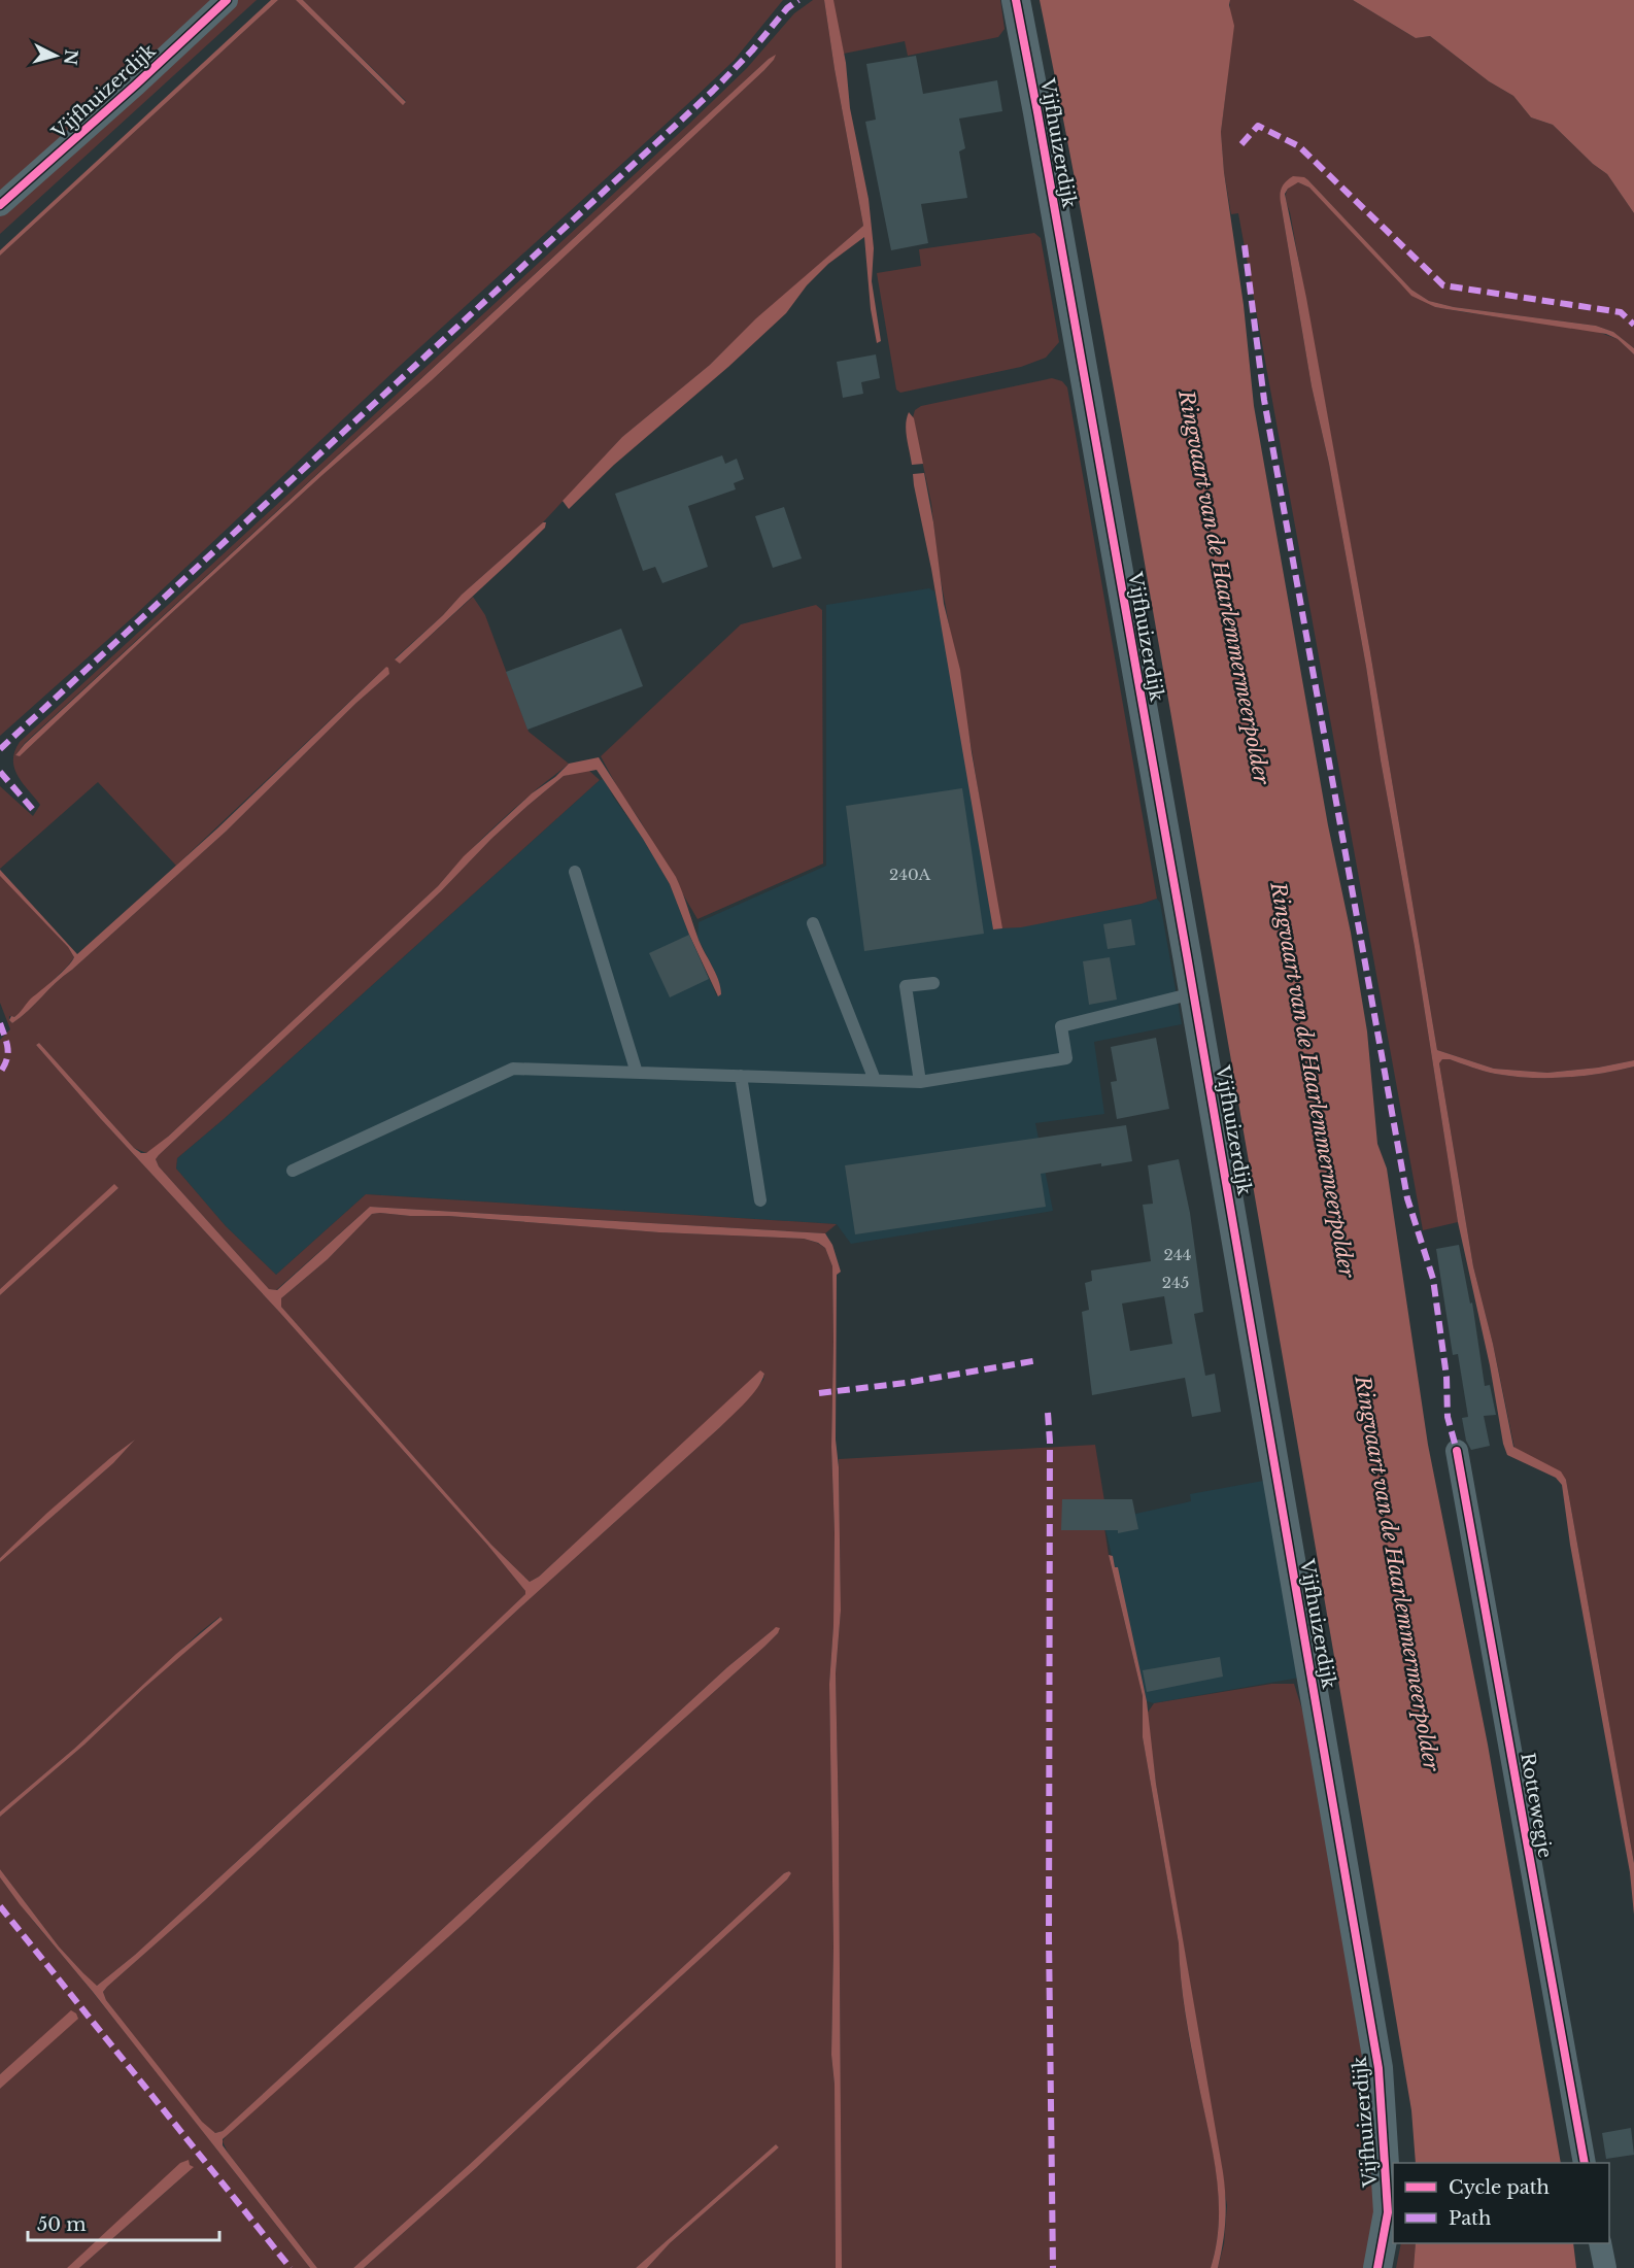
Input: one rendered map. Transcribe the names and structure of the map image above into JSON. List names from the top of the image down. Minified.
{"streets":{"street":["Vijfhuizerdijk","Rottewegje"]},"water":["Ringvaart van de Haarlemmermeerpolder"],"house_numbers":["240A","244","245"],"legend":["Cycle path","Path"],"scale_bar":"50 m","north":"right"}
